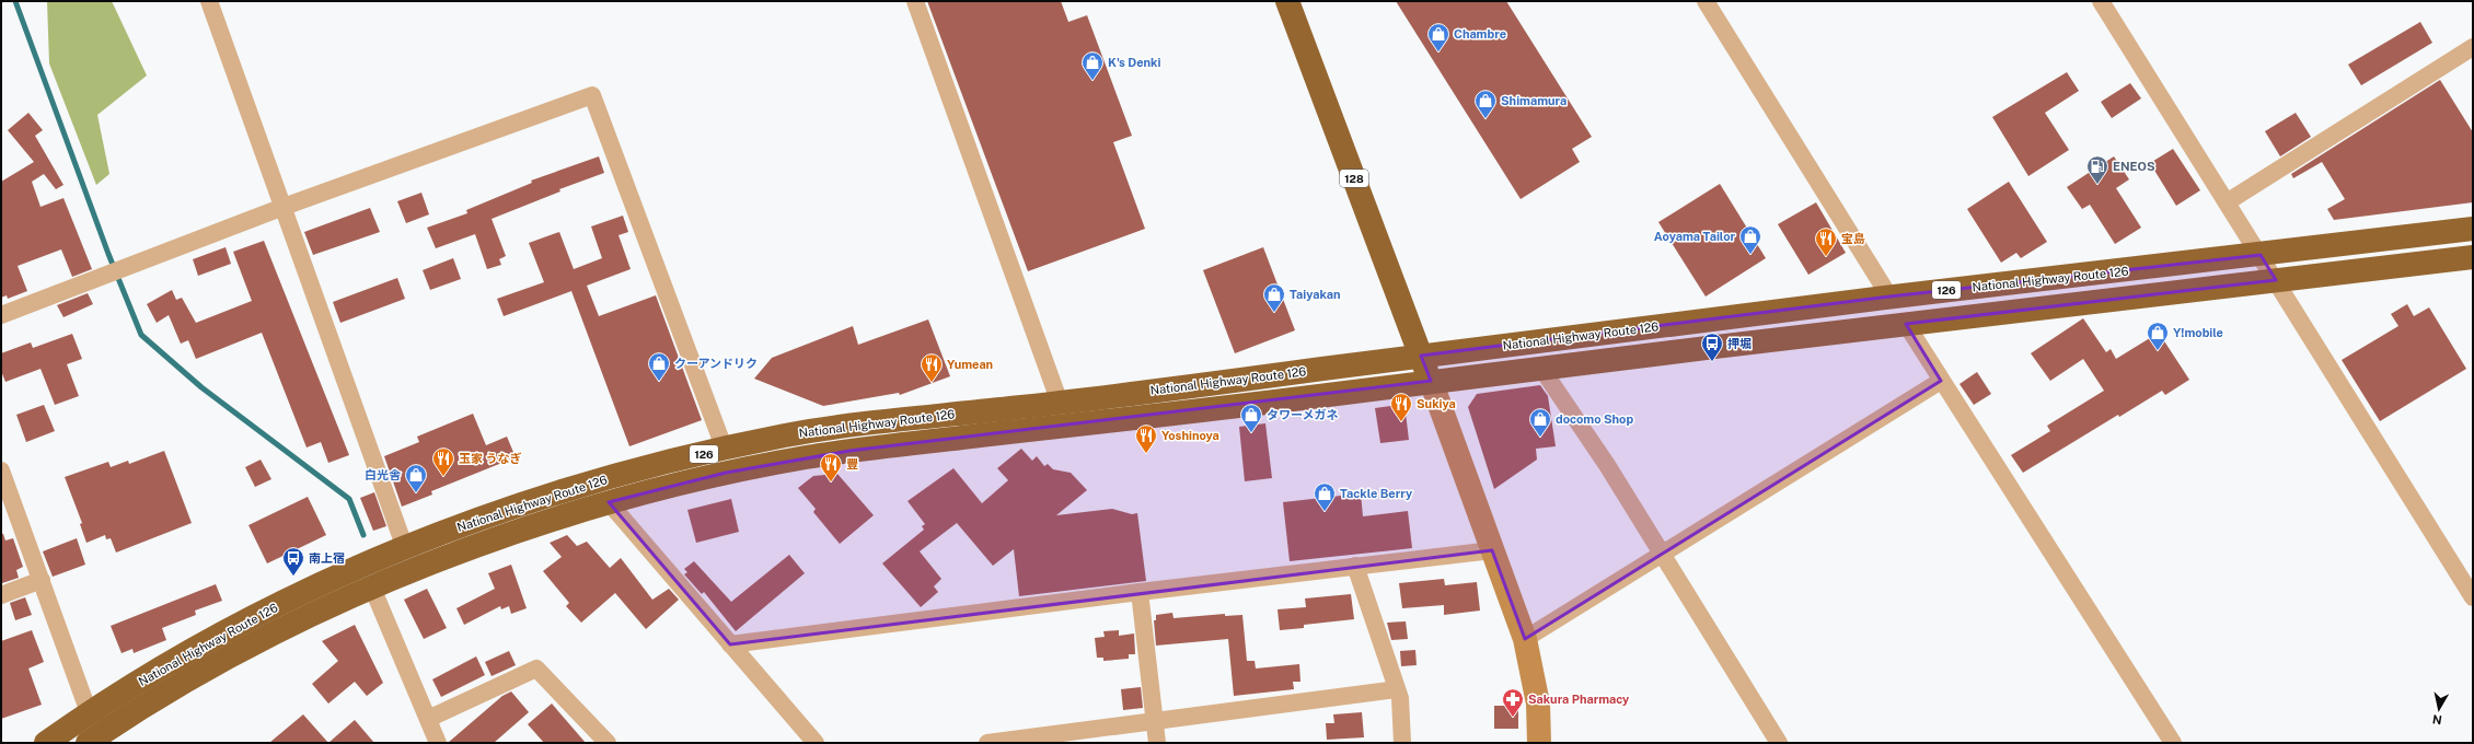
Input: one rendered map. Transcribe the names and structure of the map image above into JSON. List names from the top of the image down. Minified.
{"streets":{"highway":["128","National Highway Route 126","126"]},"crossings":[["128","National Highway Route 126"]],"places":{"shop":["Chambre","K's Denki","Shimamura","Aoyama Tailor","Taiyakan","Y!mobile","クーアンドリク","タワーメガネ","docomo Shop","白光舎","Tackle Berry"],"fuel station":["ENEOS"],"restaurant":["宝島","Yumean","Sukiya","Yoshinoya","玉家 うなぎ","豐"],"bus stop":["押堀","南上宿"],"pharmacy":["Sakura Pharmacy"]},"north":"bottom"}
